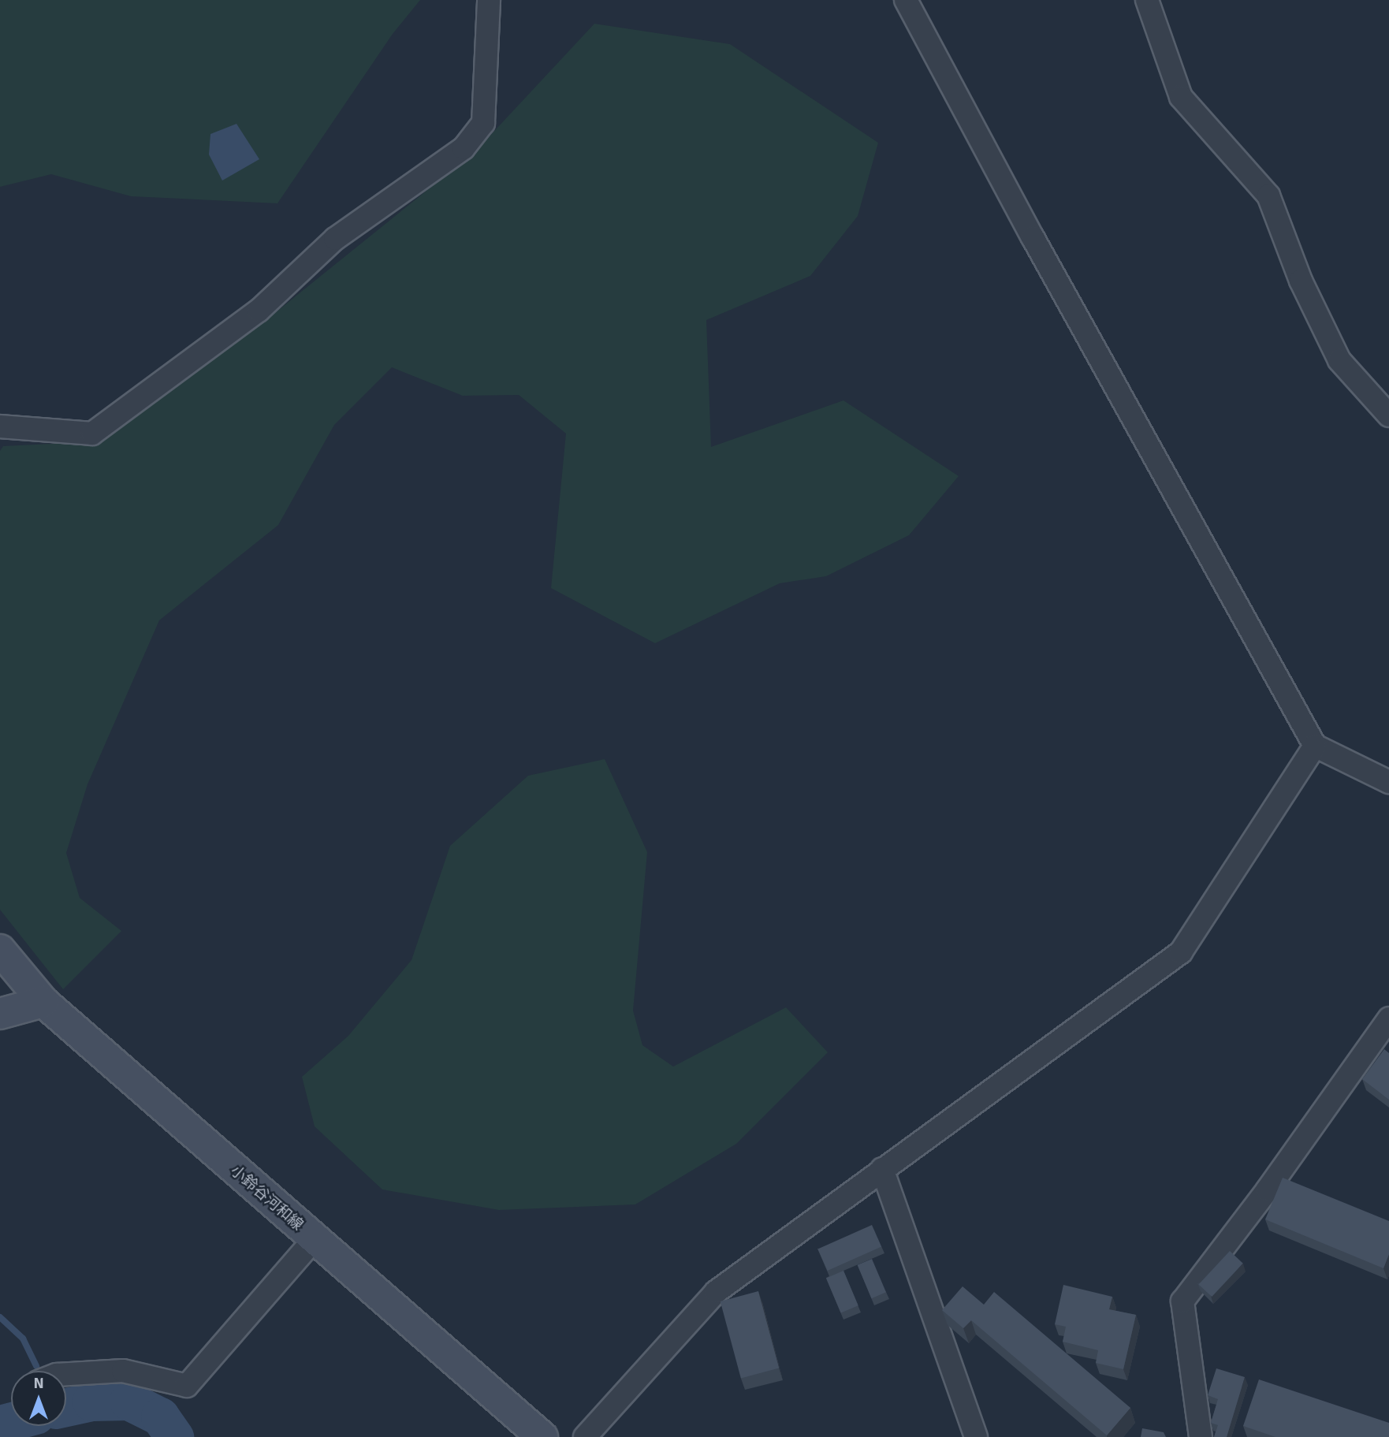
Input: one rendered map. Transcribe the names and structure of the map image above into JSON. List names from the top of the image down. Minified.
{"streets":{"main road":["小鈴谷河和線"]},"north":"top"}
